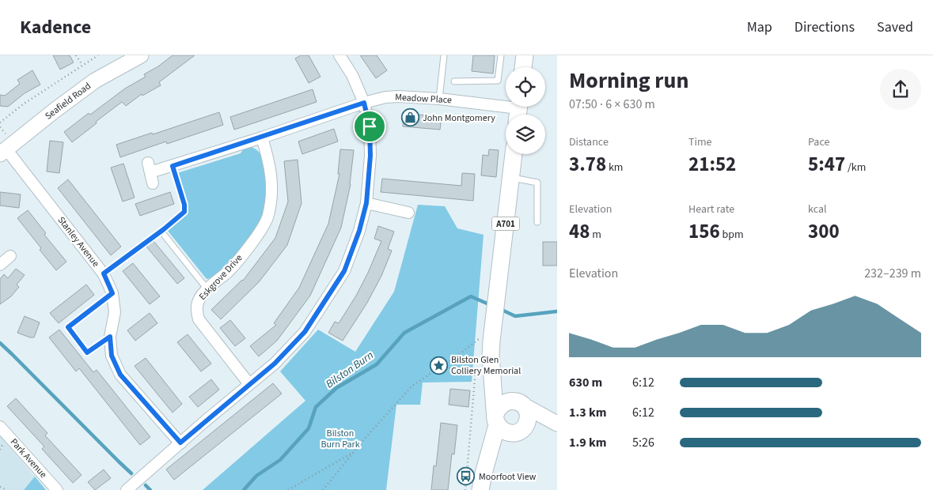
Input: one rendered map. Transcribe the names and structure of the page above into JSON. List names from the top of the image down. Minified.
{"streets":{"main road":["A701"],"street":["Meadow Place","Seafield Road","Stanley Avenue","Eskgrove Drive","Park Avenue"]},"crossings":[["Meadow Place","Eskgrove Drive"],["Seafield Road","Stanley Avenue"]],"water":["Bilston Burn"],"parks":["Bilston Burn Park"],"places":{"shop":["John Montgomery"],"place":["Bilston Glen Colliery Memorial"],"bus stop":["Moorfoot View"]},"page":{"header":"Kadence","nav":["Map","Directions","Saved"],"heading":["Morning run","07:50 · 6 × 630 m"],"stats":[["Distance","3.78 km"],["Time","21:52"],["Pace","5:47 /km"],["Elevation","48 m"],["Heart rate","156 bpm"],["kcal","300"]],"chart":["Elevation","232–239 m"],"list":[{"name":"630 m","note":"6:12"},{"name":"1.3 km","note":"6:12"},{"name":"1.9 km","note":"5:26"}]}}
